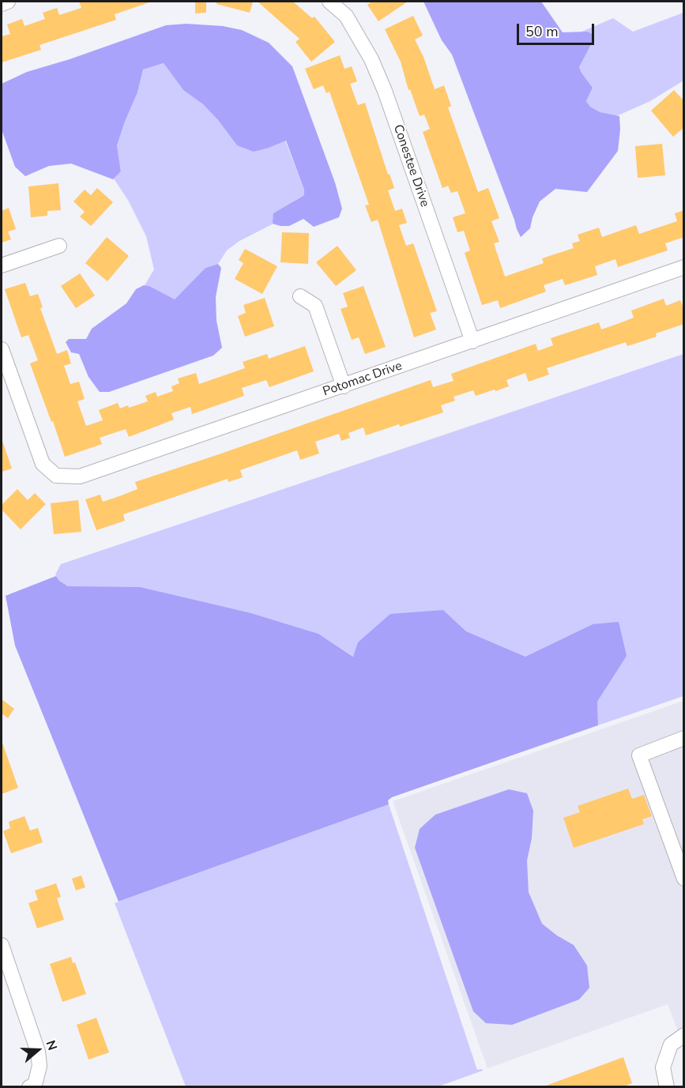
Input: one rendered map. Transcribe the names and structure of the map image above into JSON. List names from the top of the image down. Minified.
{"streets":{"street":["Conestee Drive","Potomac Drive"]},"crossings":[["Conestee Drive","Potomac Drive"]],"scale_bar":"50 m","north":"right"}
